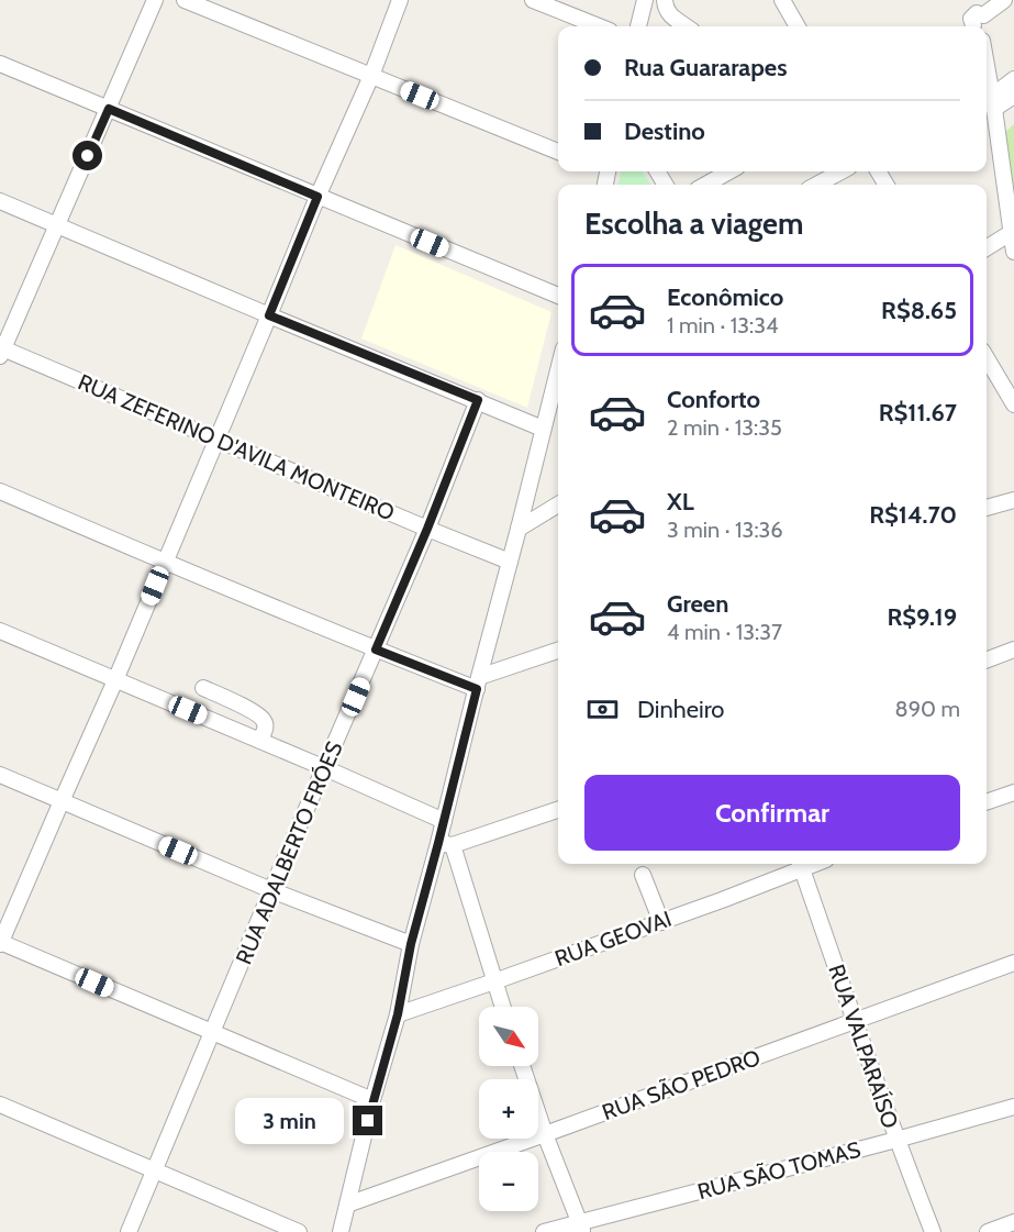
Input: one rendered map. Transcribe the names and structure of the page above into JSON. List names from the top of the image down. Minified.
{"streets":{"street":["RUA ZEFERINO D'AVILA MONTEIRO","RUA ADALBERTO FRÓES","RUA GEOVAI","RUA VALPARAÍSO","RUA SÃO PEDRO","RUA SÃO TOMAS"]},"crossings":[["RUA ZEFERINO D'AVILA MONTEIRO","RUA ADALBERTO FRÓES"],["RUA VALPARAÍSO","RUA SÃO PEDRO"],["RUA VALPARAÍSO","RUA SÃO TOMAS"]],"north":"bottom right","page":{"banner":["Rua Guararapes","Destino"],"heading":"Escolha a viagem","list":[{"name":"Econômico","note":"1 min · 13:34","value":"R$8.65"},{"name":"Conforto","note":"2 min · 13:35","value":"R$11.67"},{"name":"XL","note":"3 min · 13:36","value":"R$14.70"},{"name":"Green","note":"4 min · 13:37","value":"R$9.19"}],"pay":["Dinheiro","890 m"],"buttons":"Confirmar","map_buttons":["+","−"],"bubble":"3 min"}}
